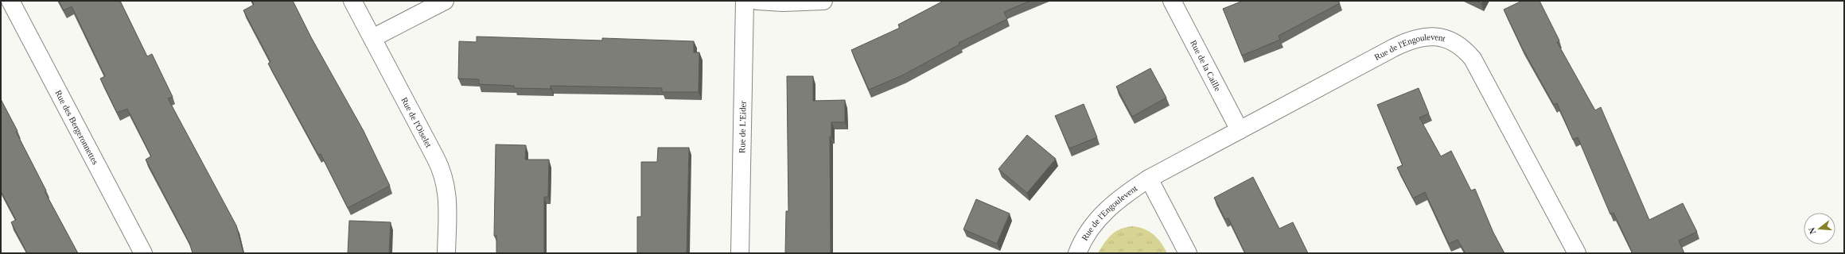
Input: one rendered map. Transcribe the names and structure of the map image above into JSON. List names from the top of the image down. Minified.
{"streets":{"street":["Rue de l'Engoulevent","Rue de la Caille","Rue de l'Oiselet","Rue des Bergeronnettes","Rue de L'Eider"]},"crossings":[["Rue de l'Engoulevent","Rue de la Caille"]],"north":"left"}
